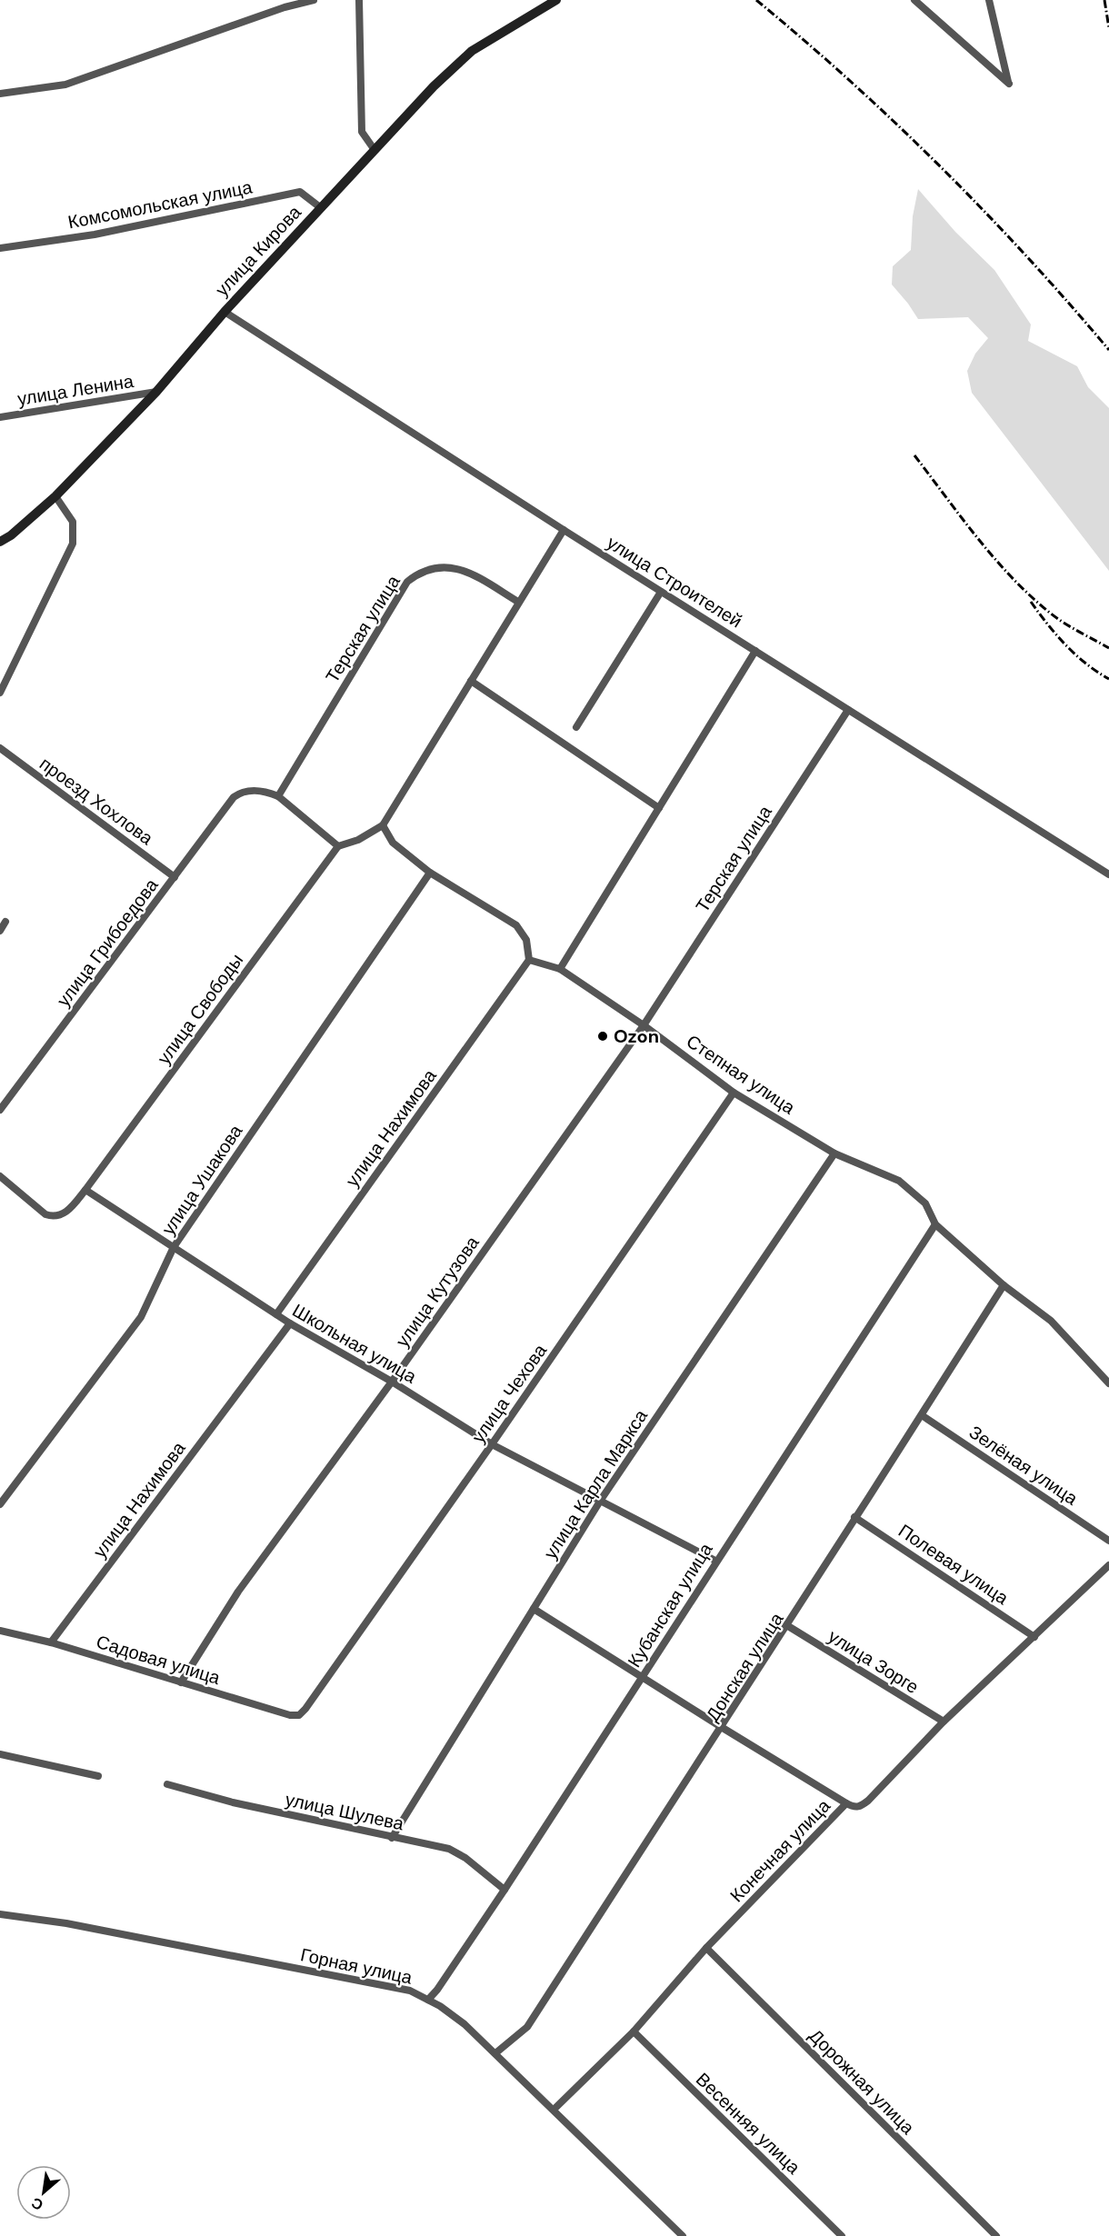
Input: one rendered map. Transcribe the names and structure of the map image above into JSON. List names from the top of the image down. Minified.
{"streets":{"main road":["улица Кирова"],"street":["Комсомольская улица","улица Ленина","улица Строителей","Терская улица","проезд Хохлова","улица Грибоедова","улица Свободы","Степная улица","улица Нахимова","улица Ушакова","улица Кутузова","Школьная улица","улица Чехова","Зелёная улица","улица Карла Маркса","Полевая улица","Кубанская улица","Садовая улица","улица Зорге","Донская улица","улица Шулева","Конечная улица","Горная улица","Дорожная улица","Весенняя улица"]},"crossings":[["Комсомольская улица","улица Кирова"],["улица Кирова","улица Ленина"],["улица Кирова","улица Строителей"],["улица Строителей","Терская улица"],["Терская улица","улица Грибоедова"],["Терская улица","Степная улица"],["Терская улица","улица Кутузова"],["проезд Хохлова","улица Грибоедова"],["улица Свободы","Школьная улица"],["Степная улица","улица Нахимова"],["Степная улица","улица Кутузова"],["Степная улица","улица Чехова"],["Степная улица","улица Карла Маркса"],["Степная улица","Кубанская улица"],["Степная улица","Донская улица"],["улица Нахимова","Школьная улица"],["улица Нахимова","Садовая улица"],["улица Ушакова","Школьная улица"],["улица Кутузова","Школьная улица"],["улица Кутузова","Садовая улица"],["Школьная улица","улица Чехова"],["Школьная улица","улица Карла Маркса"],["Школьная улица","Кубанская улица"],["улица Чехова","Садовая улица"],["Зелёная улица","Донская улица"],["улица Карла Маркса","улица Шулева"],["Полевая улица","Донская улица"],["Полевая улица","Конечная улица"],["Кубанская улица","улица Шулева"],["Кубанская улица","Горная улица"],["улица Зорге","Донская улица"],["улица Зорге","Конечная улица"],["Донская улица","Горная улица"],["Конечная улица","Горная улица"],["Конечная улица","Дорожная улица"],["Конечная улица","Весенняя улица"]],"places":["Ozon"],"north":"bottom left"}
